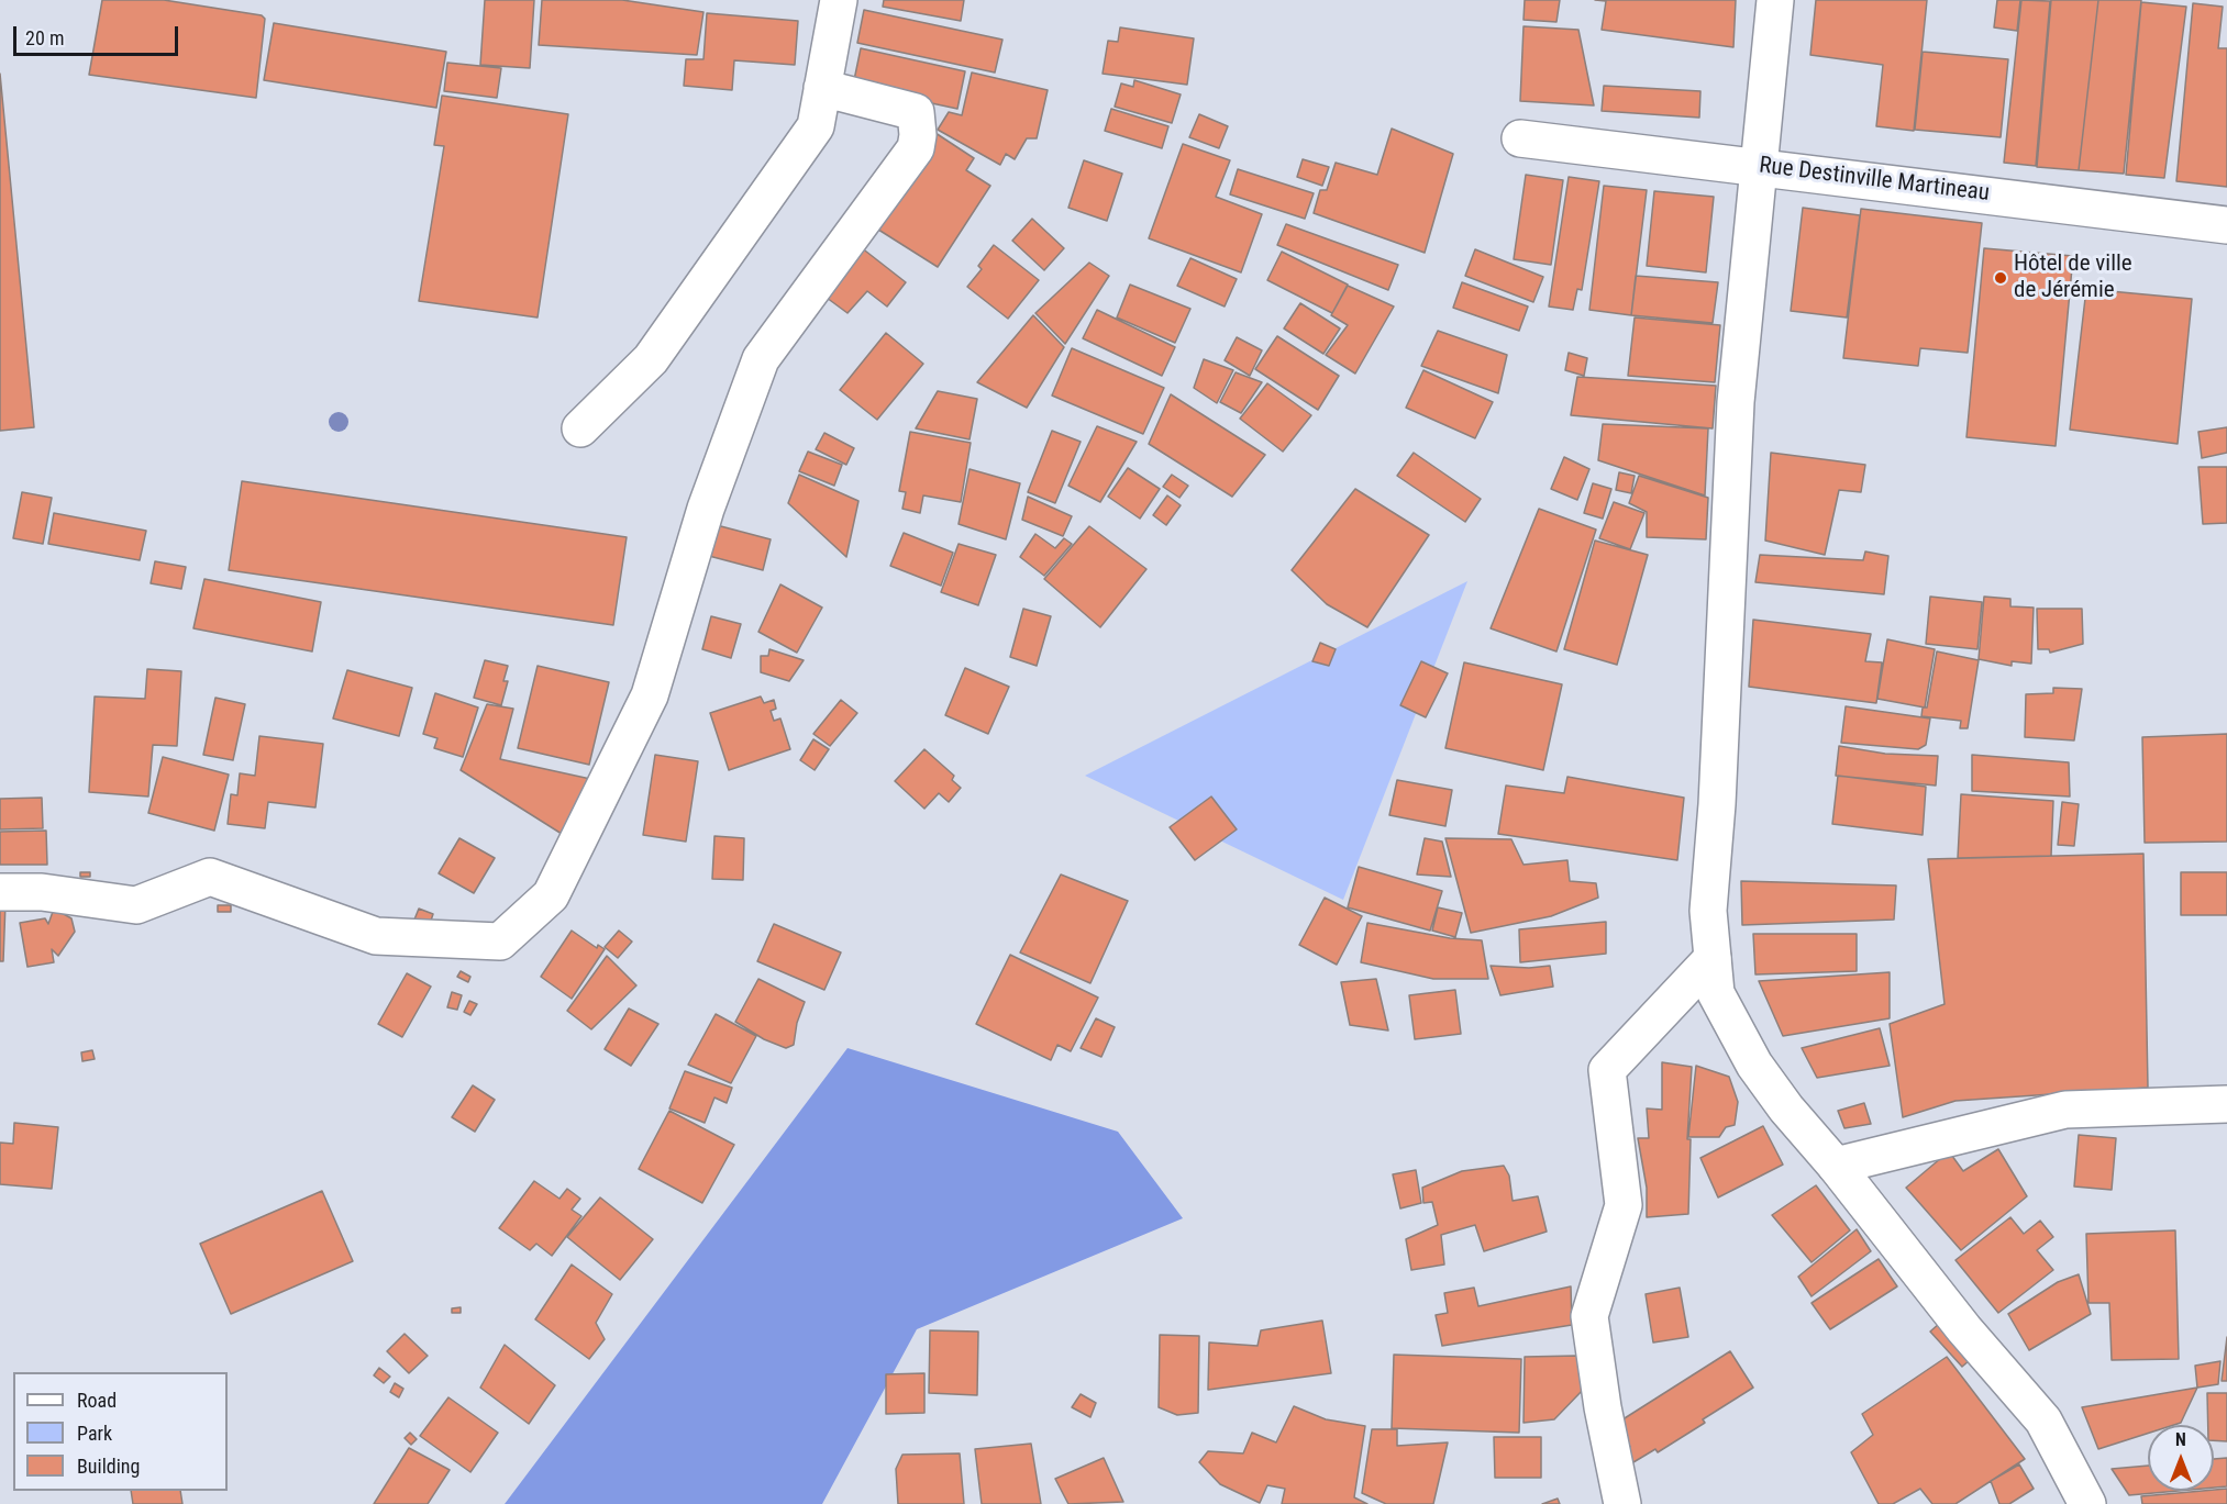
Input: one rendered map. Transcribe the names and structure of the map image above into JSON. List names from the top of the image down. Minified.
{"streets":{"street":["Rue Destinville Martineau"]},"places":["Hôtel de ville de Jérémie"],"legend":["Road","Park","Building"],"scale_bar":"20 m","north":"top"}
